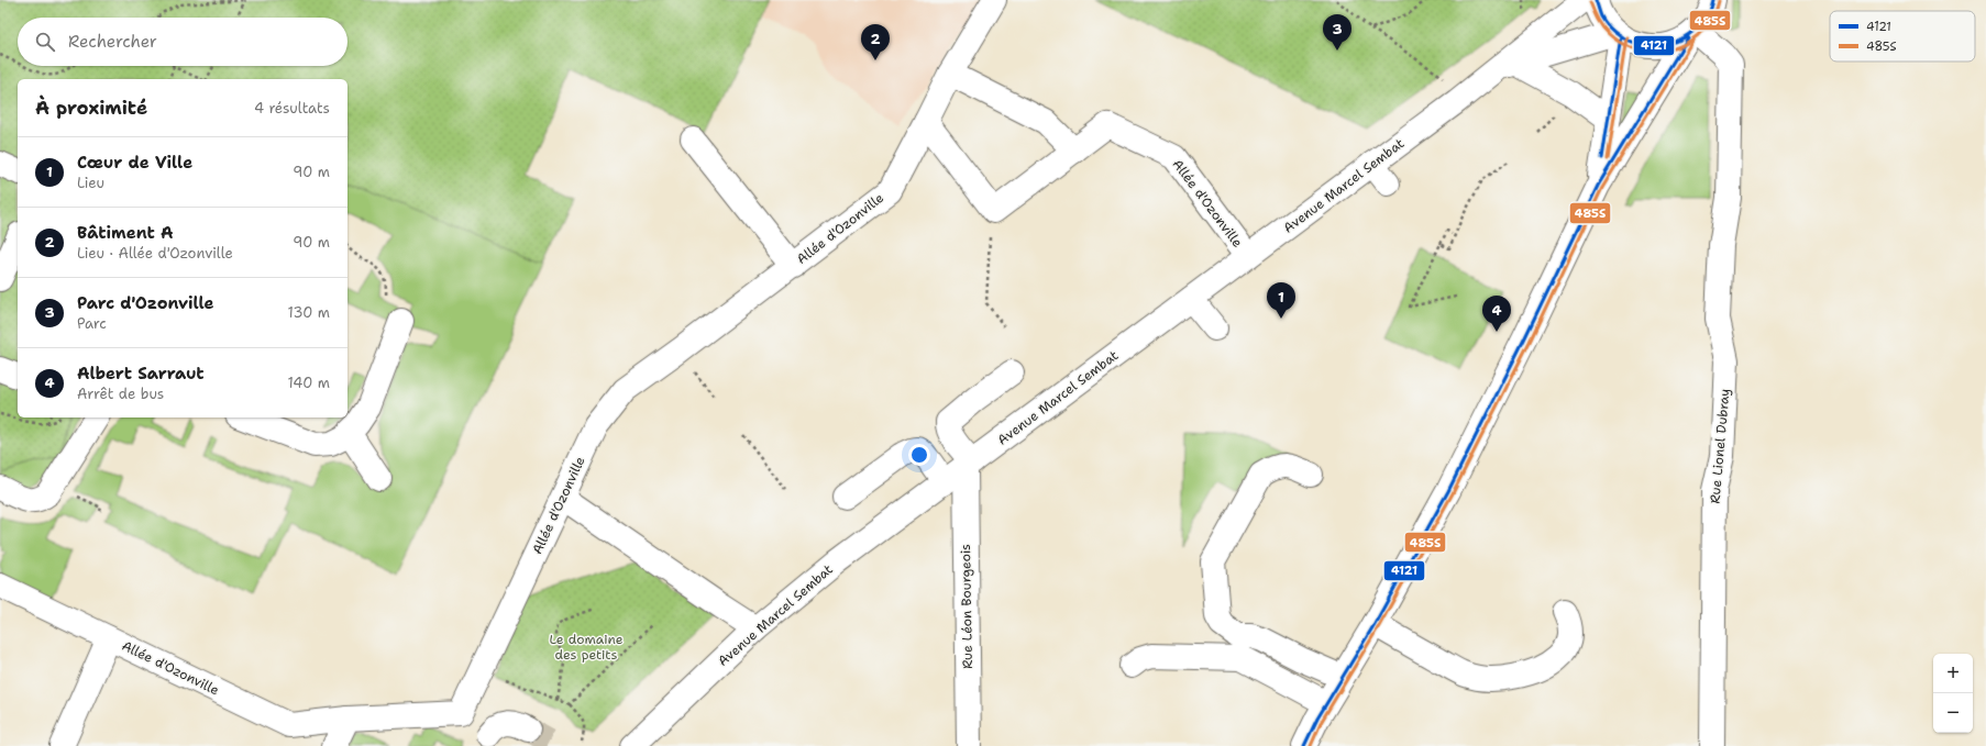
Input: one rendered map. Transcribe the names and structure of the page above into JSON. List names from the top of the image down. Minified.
{"streets":{"street":["Avenue Marcel Sembat","Allée d'Ozonville","Rue Lionel Dubray","Rue Léon Bourgeois"]},"crossings":[["Avenue Marcel Sembat","Allée d'Ozonville"],["Avenue Marcel Sembat","Rue Léon Bourgeois"]],"parks":["Le domaine des petits"],"lines":["transit line 4121","transit line 485S"],"legend":["4121","485S"],"page":{"pins":["3","2","1","4"],"search":"Rechercher","heading":["À proximité","4 résultats"],"list":[{"mark":"1","name":"Cœur de Ville","note":"Lieu","value":"90 m"},{"mark":"2","name":"Bâtiment A","note":"Lieu · Allée d'Ozonville","value":"90 m"},{"mark":"3","name":"Parc d'Ozonville","note":"Parc","value":"130 m"},{"mark":"4","name":"Albert Sarraut","note":"Arrêt de bus","value":"140 m"}],"map_buttons":["+","−"]}}
